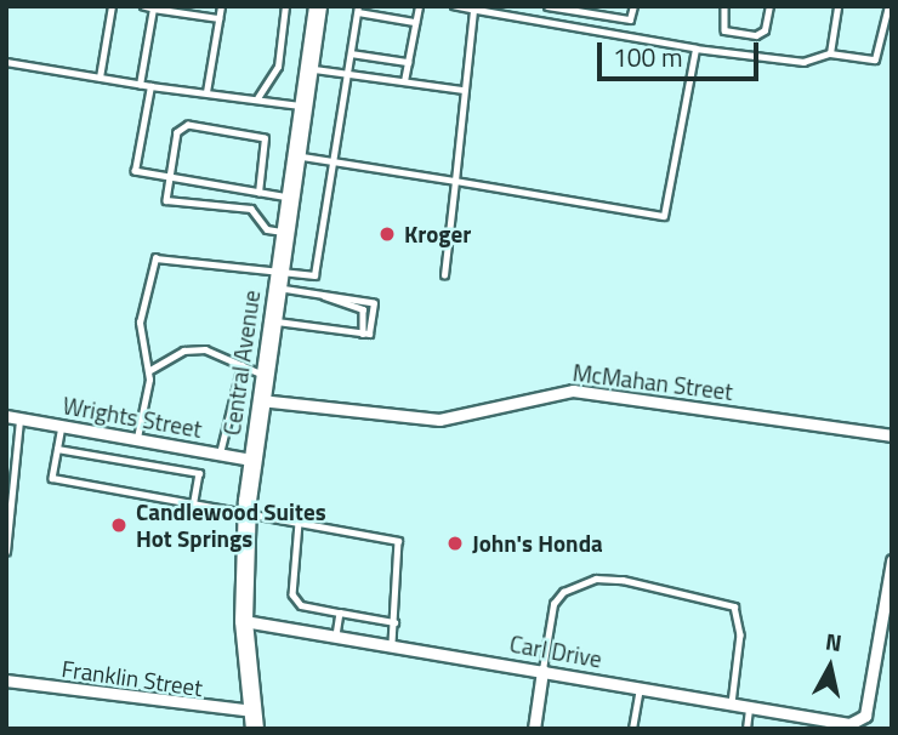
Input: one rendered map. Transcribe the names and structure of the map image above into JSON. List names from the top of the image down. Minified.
{"streets":{"main road":["Central Avenue"],"street":["McMahan Street","Wrights Street","Carl Drive","Franklin Street"]},"crossings":[["Central Avenue","McMahan Street"],["Central Avenue","Wrights Street"],["Central Avenue","Carl Drive"],["Central Avenue","Franklin Street"]],"places":["Kroger","Candlewood Suites Hot Springs","John's Honda"],"scale_bar":"100 m","north":"top"}
